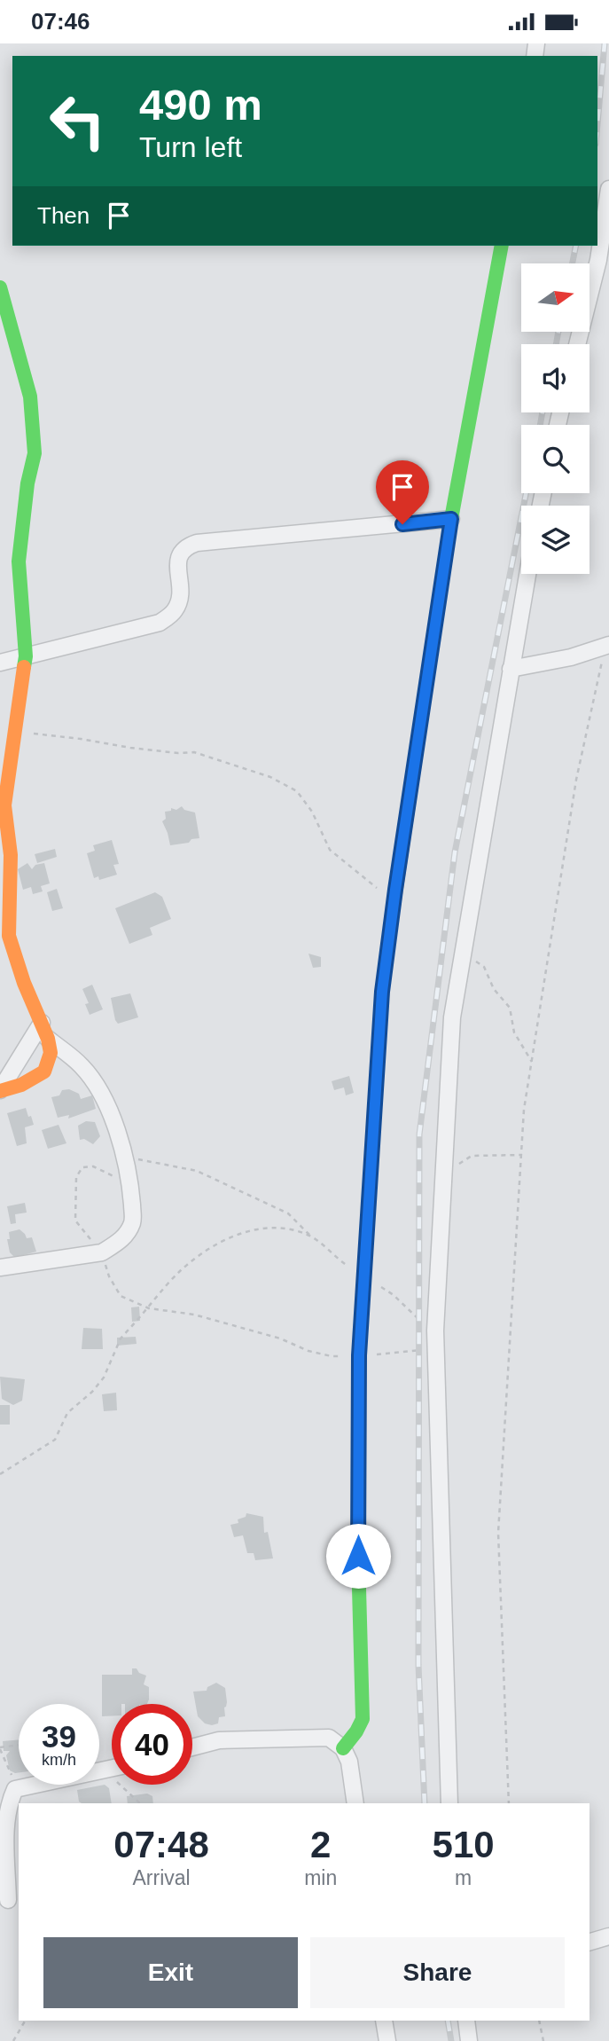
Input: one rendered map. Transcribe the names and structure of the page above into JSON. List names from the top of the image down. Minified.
{"north":"right","page":{"status":"07:46","turn":["490 m","Turn left"],"then":"Then","speed":"39 km/h","limit":"40","eta":["07:48","Arrival","2","min","510","m"],"buttons":["Exit","Share"]}}
